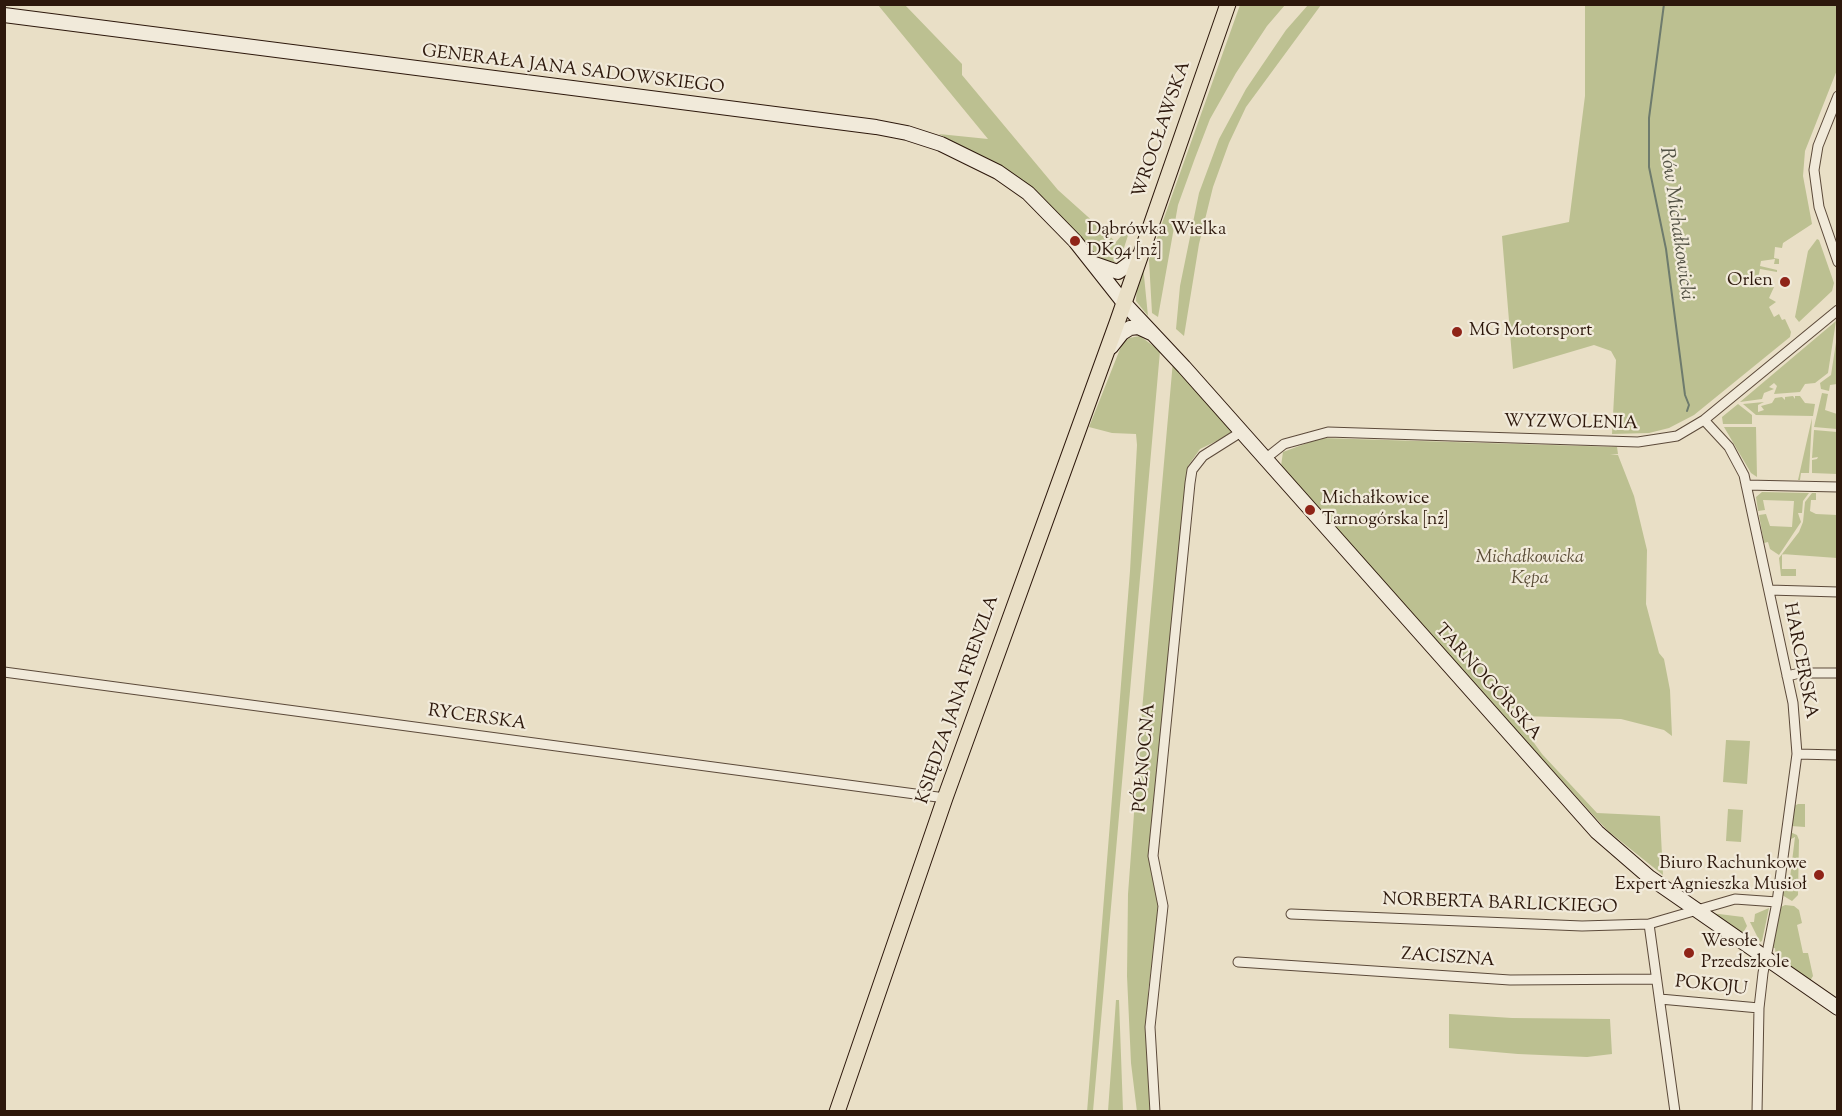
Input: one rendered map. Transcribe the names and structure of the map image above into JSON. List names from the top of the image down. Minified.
{"streets":{"main road":["WROCŁAWSKA","KSIĘDZA JANA FRENZLA"],"street":["GENERAŁA JANA SADOWSKIEGO","WYZWOLENIA","HARCERSKA","TARNOGÓRSKA","RYCERSKA","PÓŁNOCNA","NORBERTA BARLICKIEGO","ZACISZNA","POKOJU"]},"crossings":[["GENERAŁA JANA SADOWSKIEGO","WROCŁAWSKA"],["GENERAŁA JANA SADOWSKIEGO","TARNOGÓRSKA"],["GENERAŁA JANA SADOWSKIEGO","KSIĘDZA JANA FRENZLA"],["WROCŁAWSKA","TARNOGÓRSKA"],["WROCŁAWSKA","KSIĘDZA JANA FRENZLA"],["WYZWOLENIA","HARCERSKA"],["WYZWOLENIA","TARNOGÓRSKA"],["HARCERSKA","TARNOGÓRSKA"],["HARCERSKA","NORBERTA BARLICKIEGO"],["HARCERSKA","POKOJU"],["TARNOGÓRSKA","KSIĘDZA JANA FRENZLA"],["TARNOGÓRSKA","PÓŁNOCNA"],["TARNOGÓRSKA","NORBERTA BARLICKIEGO"],["KSIĘDZA JANA FRENZLA","RYCERSKA"]],"water":["Rów Michałkowicki"],"parks":["Michałkowicka Kępa"],"places":["Dąbrówka Wielka DK94 [nż]","Orlen","MG Motorsport","Michałkowice Tarnogórska [nż]","Biuro Rachunkowe Expert Agnieszka Musioł","Wesołe Przedszkole"]}
